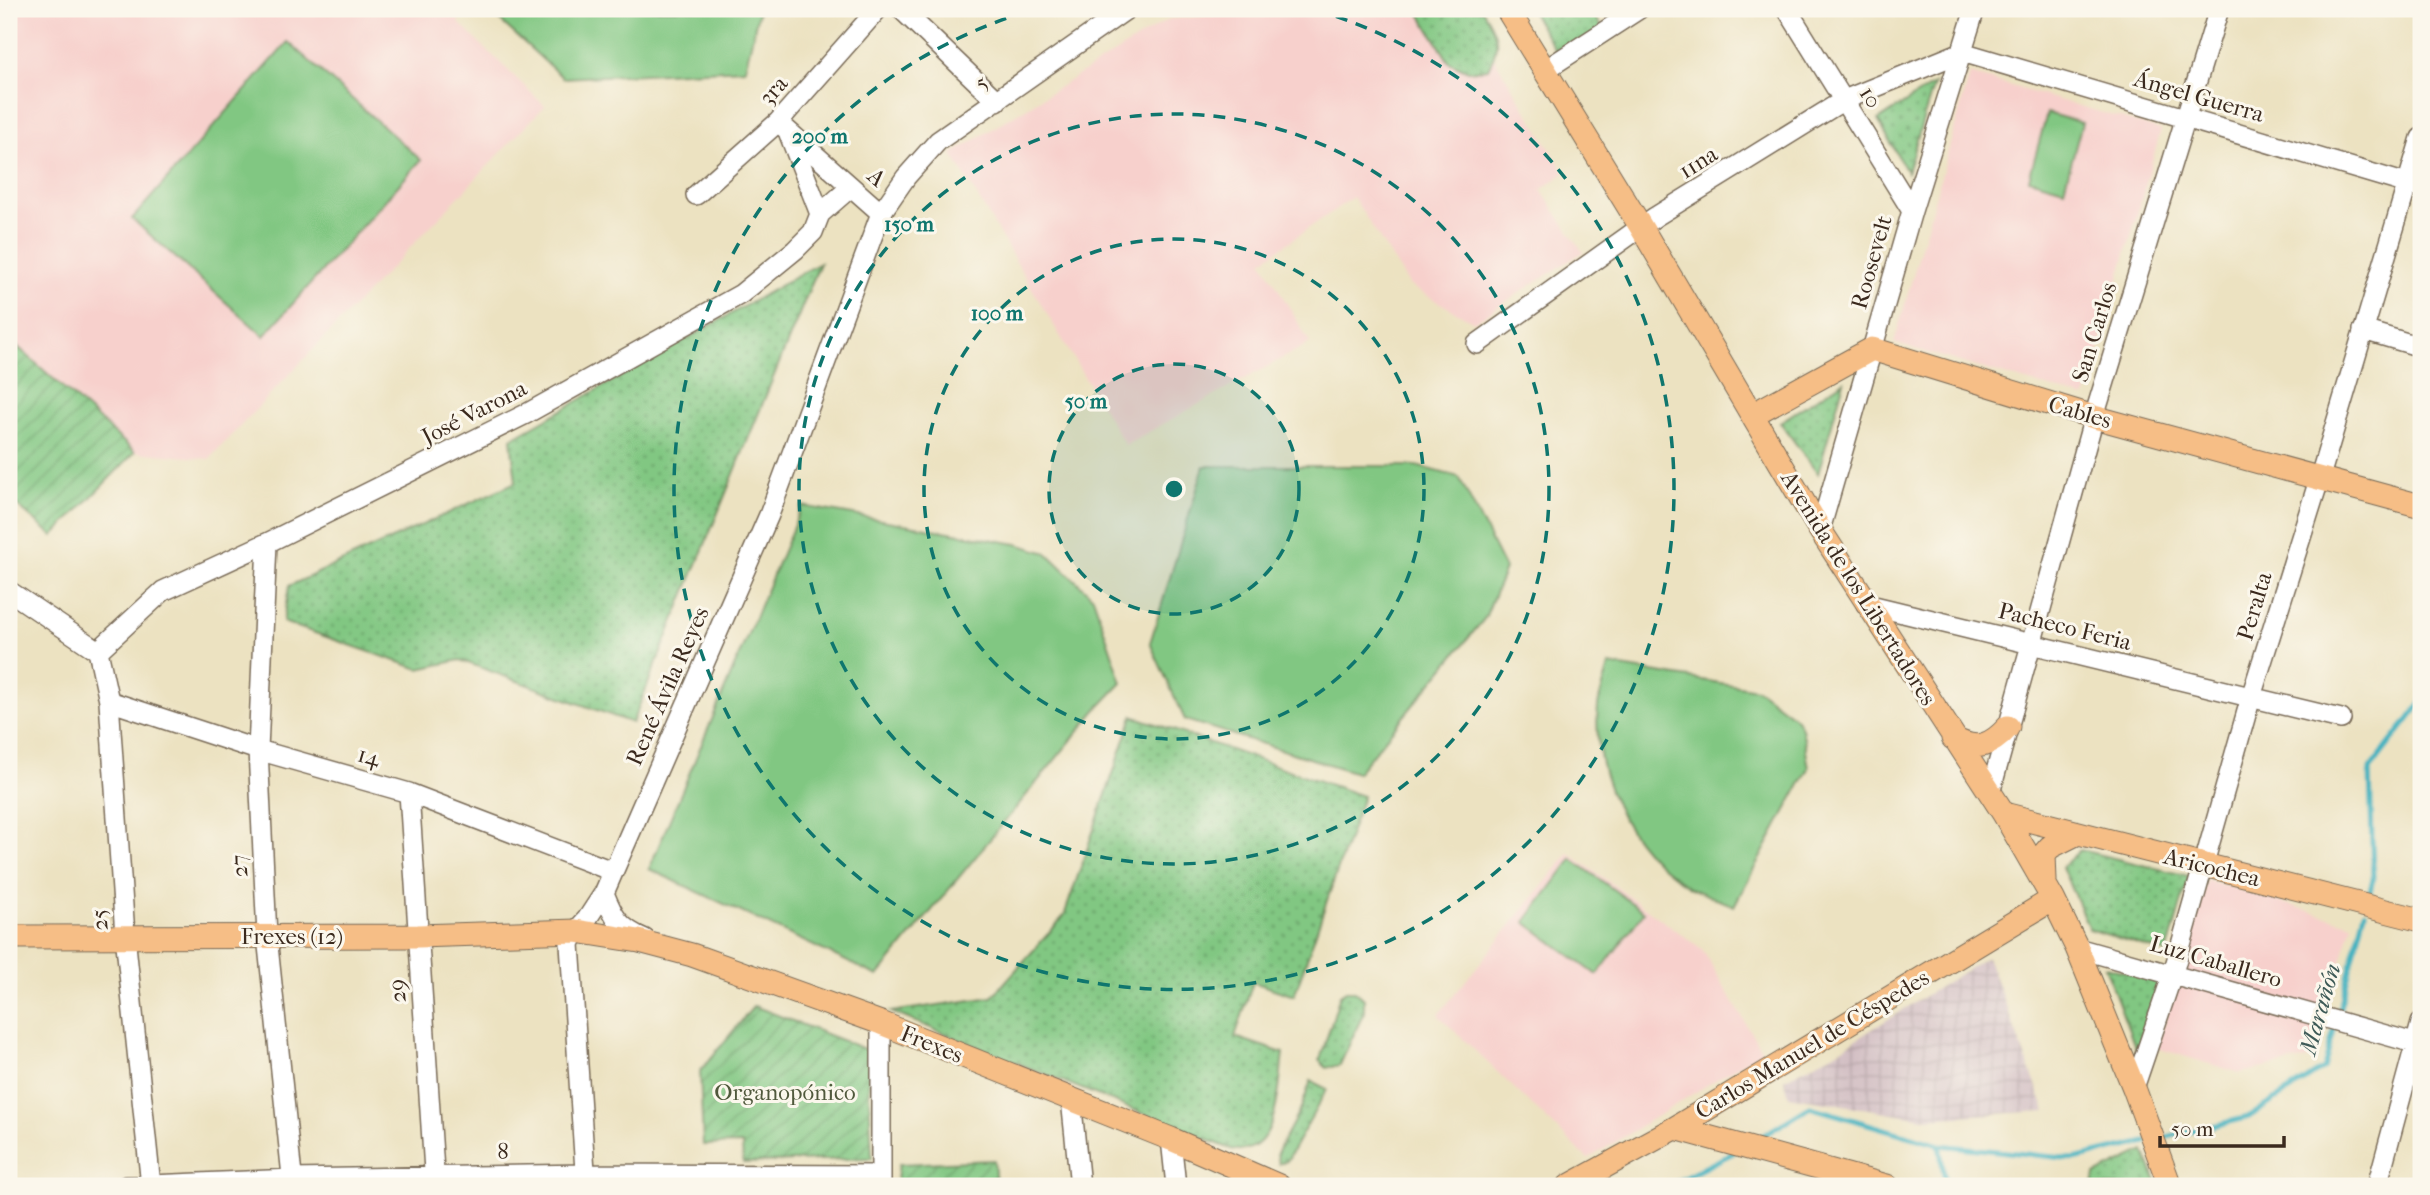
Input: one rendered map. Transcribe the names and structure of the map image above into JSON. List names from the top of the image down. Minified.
{"streets":{"main road":["Cables","Avenida de los Libertadores","Aricochea","Frexes (12)","Frexes","Carlos Manuel de Céspedes"],"street":["5","3ra","Ángel Guerra","10","11na","A","Roosevelt","San Carlos","José Varona","Peralta","Pacheco Feria","René Ávila Reyes","14","27","25","Luz Caballero","29","8"]},"crossings":[["5","A"],["5","René Ávila Reyes"],["3ra","A"],["Ángel Guerra","11na"],["Ángel Guerra","Roosevelt"],["Ángel Guerra","San Carlos"],["Ángel Guerra","Peralta"],["10","11na"],["10","Roosevelt"],["11na","Roosevelt"],["11na","Avenida de los Libertadores"],["A","José Varona"],["A","René Ávila Reyes"],["Roosevelt","Cables"],["Roosevelt","Avenida de los Libertadores"],["San Carlos","Cables"],["San Carlos","Avenida de los Libertadores"],["San Carlos","Pacheco Feria"],["José Varona","27"],["José Varona","25"],["Cables","Peralta"],["Avenida de los Libertadores","Peralta"],["Avenida de los Libertadores","Pacheco Feria"],["Avenida de los Libertadores","Aricochea"],["Avenida de los Libertadores","Luz Caballero"],["Avenida de los Libertadores","Carlos Manuel de Céspedes"],["Peralta","Pacheco Feria"],["Peralta","Aricochea"],["Peralta","Luz Caballero"],["René Ávila Reyes","14"],["René Ávila Reyes","Frexes (12)"],["René Ávila Reyes","Frexes"],["René Ávila Reyes","8"],["14","27"],["14","25"],["14","29"],["27","Frexes (12)"],["27","8"],["25","Frexes (12)"],["25","8"],["Frexes (12)","29"],["Frexes (12)","Frexes"],["29","8"]],"water":["Marañón"],"parks":["Organopónico"],"scale_bar":"50 m","rings":["200 m","150 m","100 m","50 m"]}
